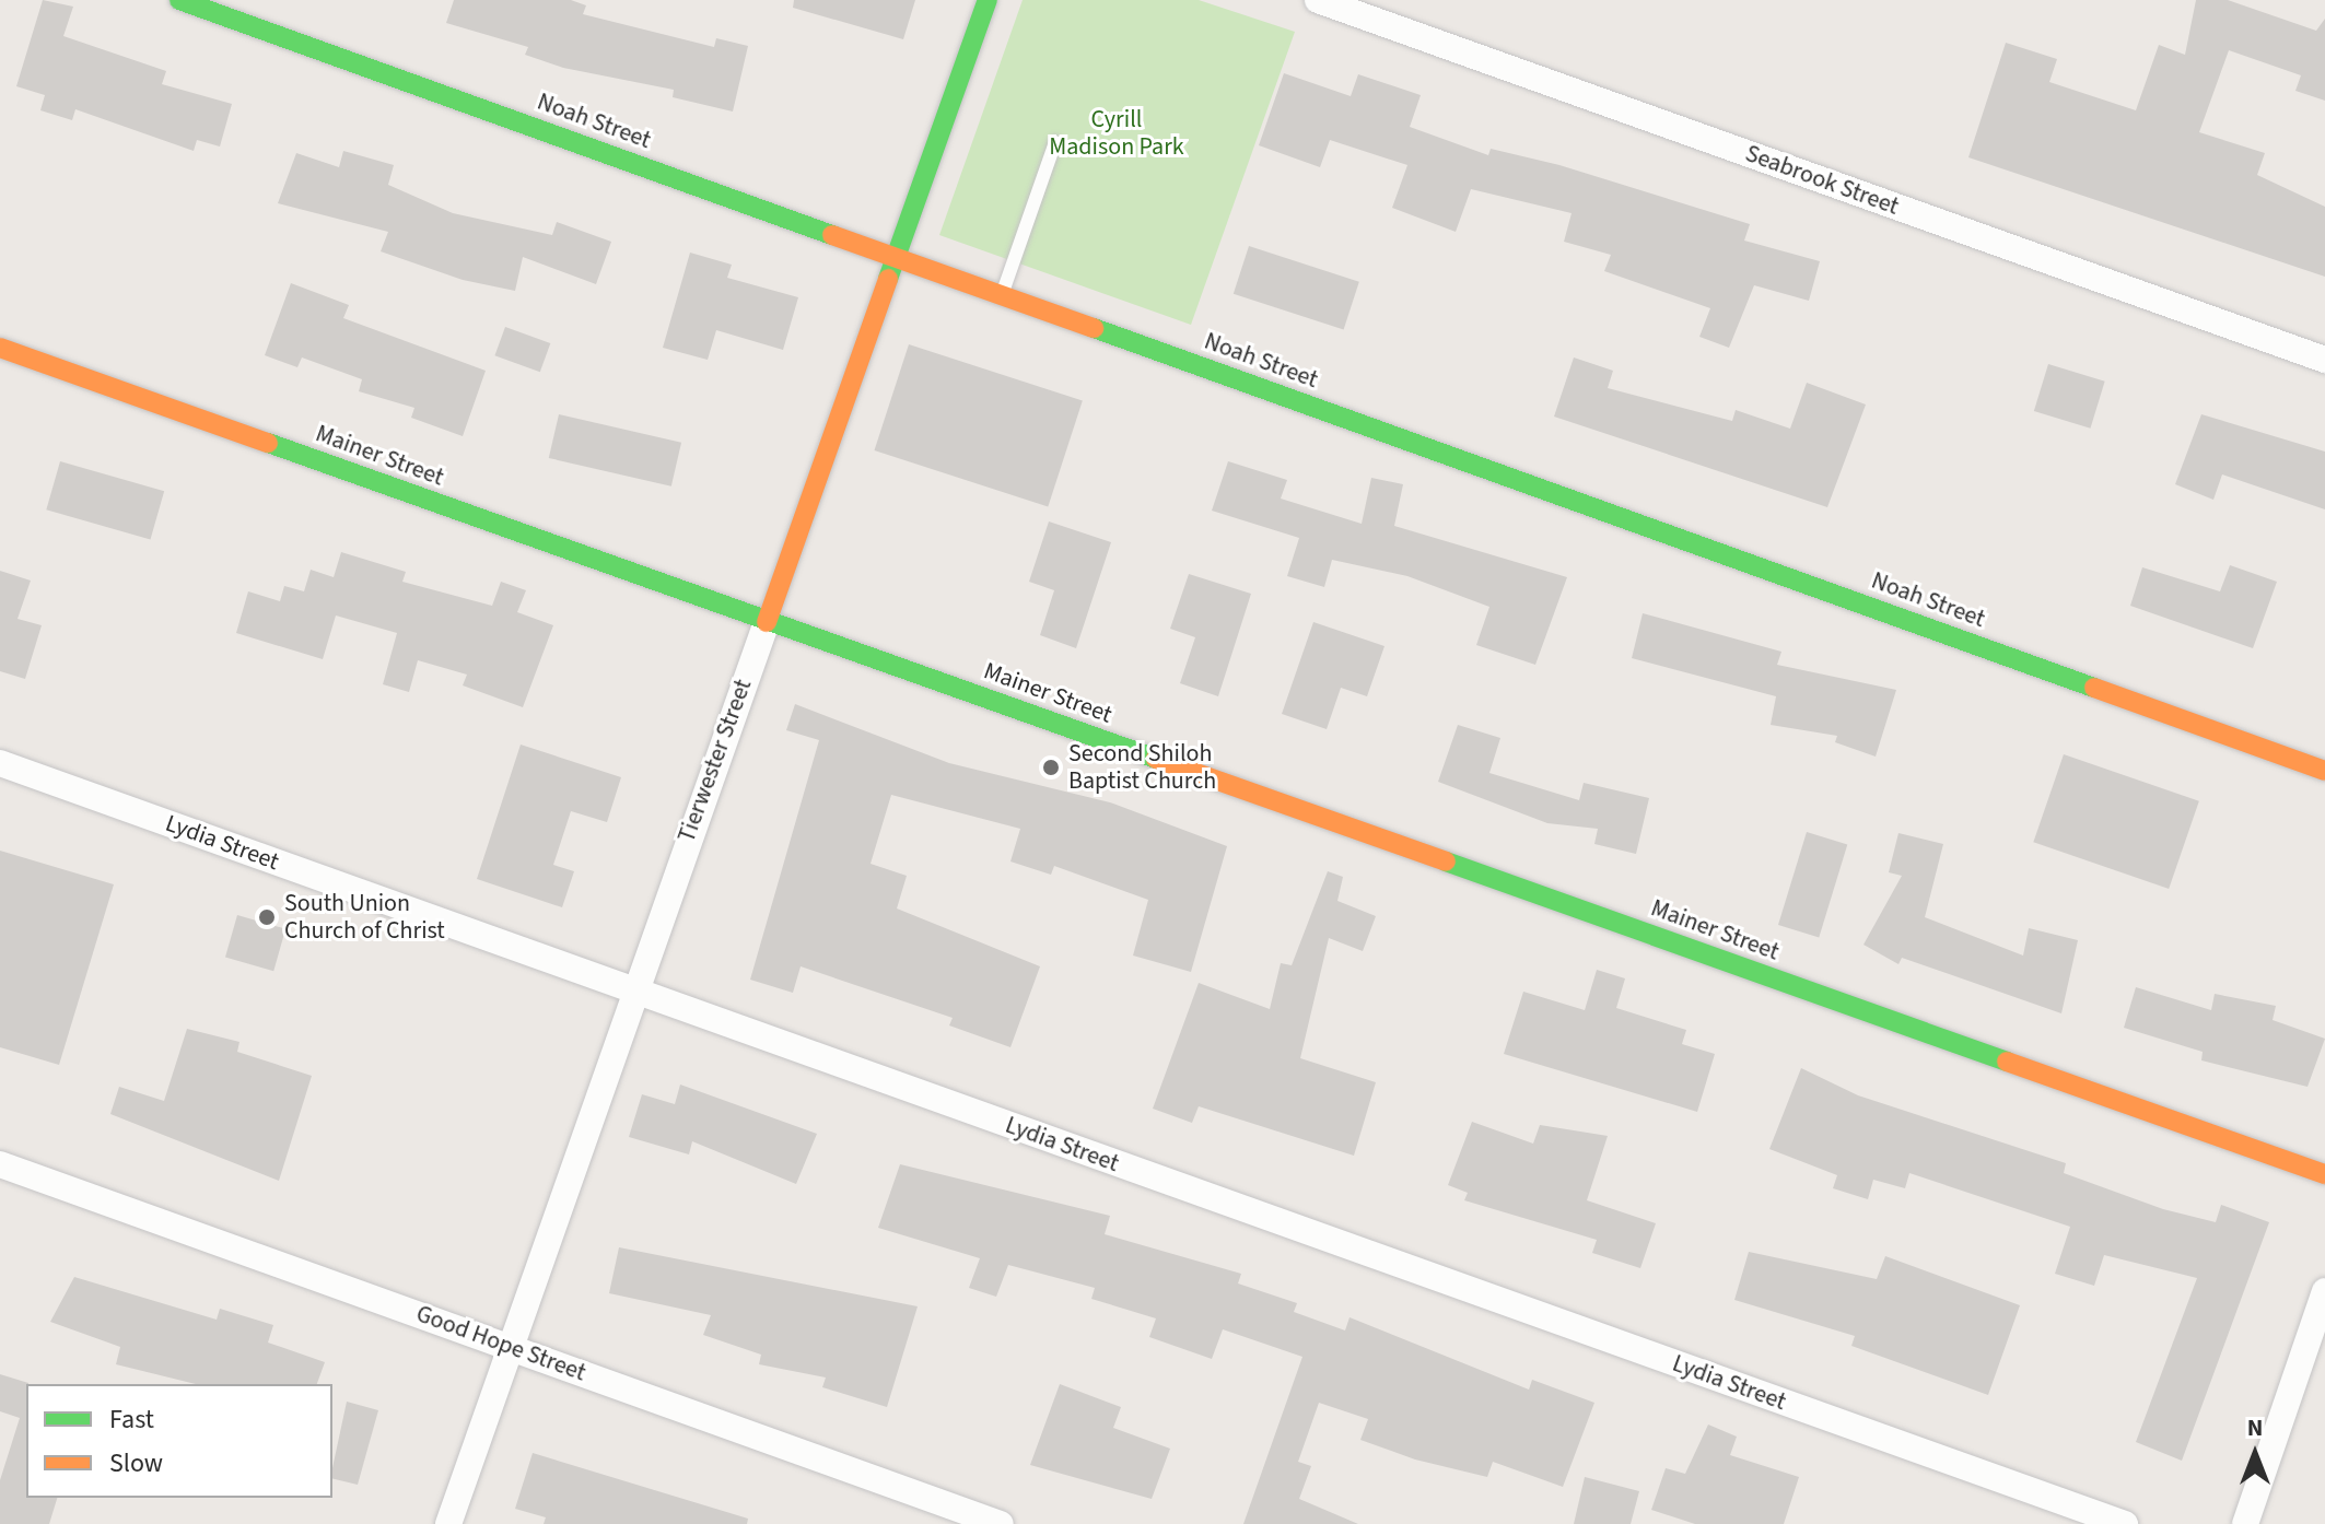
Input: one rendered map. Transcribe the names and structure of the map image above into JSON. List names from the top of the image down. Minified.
{"streets":{"street":["Noah Street","Seabrook Street","Mainer Street","Tierwester Street","Lydia Street","Good Hope Street"]},"crossings":[["Noah Street","Tierwester Street"],["Mainer Street","Tierwester Street"],["Tierwester Street","Lydia Street"],["Tierwester Street","Good Hope Street"]],"parks":["Cyrill Madison Park"],"places":["Second Shiloh Baptist Church","South Union Church of Christ"],"legend":["Fast","Slow"],"north":"top"}
